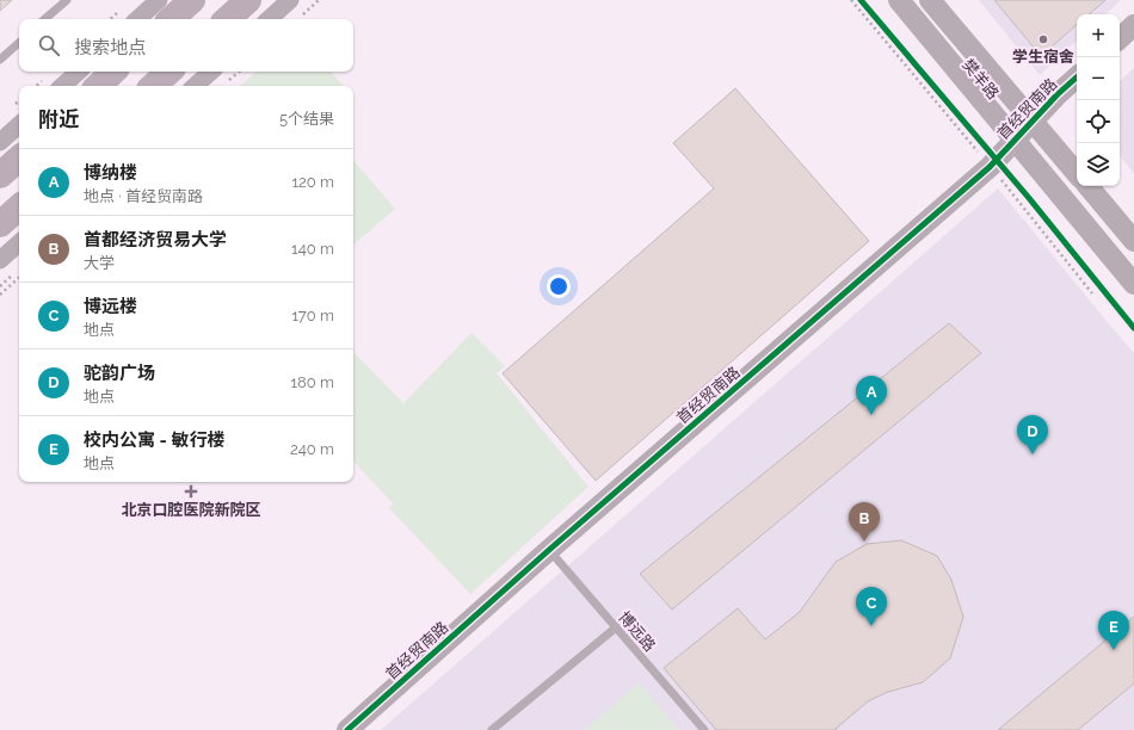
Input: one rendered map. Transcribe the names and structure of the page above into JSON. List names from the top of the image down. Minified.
{"streets":{"street":["樊羊路","首经贸南路"],"lane":["博远路"]},"crossings":[["樊羊路","首经贸南路"],["首经贸南路","博远路"]],"places":{"other":["学生宿舍"],"health":["北京口腔医院新院区"]},"page":{"map_buttons":["+","−"],"search":"搜索地点","heading":["附近","5个结果"],"list":[{"mark":"A","name":"博纳楼","note":"地点 · 首经贸南路","value":"120 m"},{"mark":"B","name":"首都经济贸易大学","note":"大学","value":"140 m"},{"mark":"C","name":"博远楼","note":"地点","value":"170 m"},{"mark":"D","name":"驼韵广场","note":"地点","value":"180 m"},{"mark":"E","name":"校内公寓 - 敏行楼","note":"地点","value":"240 m"}],"pins":["A","D","B","C","E"]}}
